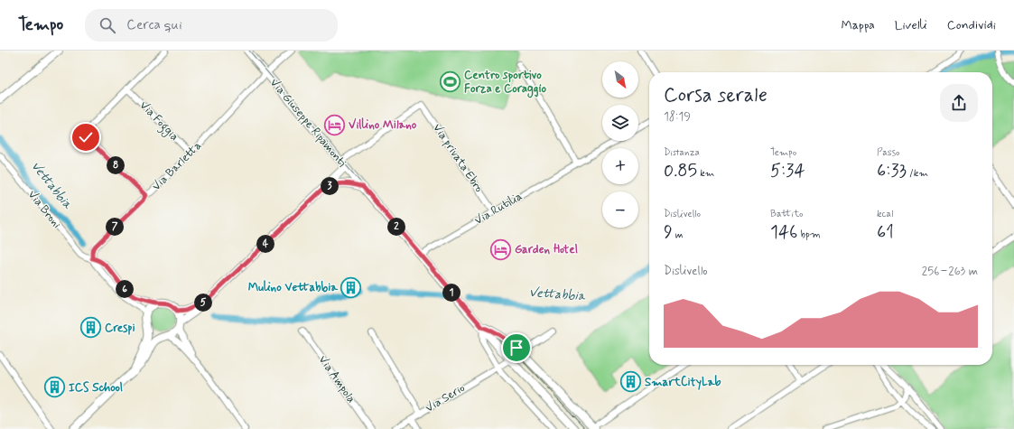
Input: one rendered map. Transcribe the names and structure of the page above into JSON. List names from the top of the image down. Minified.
{"streets":{"street":["Via Foggia","Via Giuseppe Ripamonti","Via privata Ebro","Via Barletta","Via Rutilia","Via Broni","Via Ampola","Via Serio"]},"crossings":[["Via Foggia","Via Barletta"],["Via Giuseppe Ripamonti","Via privata Ebro"],["Via Giuseppe Ripamonti","Via Barletta"],["Via Giuseppe Ripamonti","Via Rutilia"],["Via privata Ebro","Via Rutilia"],["Via Barletta","Via Broni"]],"water":["Vettabbia"],"places":{"sports":["Centro sportivo Forza e Coraggio"],"hotel":["Villino Milano","Garden Hotel"],"building":["Mulino Vettabbia","Crespi","SmartCityLab","ICS School"]},"north":"bottom right","page":{"header":"Tempo","search":"Cerca qui","nav":["Mappa","Livelli","Condividi"],"map_buttons":["+","−"],"heading":["Corsa serale","18:19"],"stats":[["Distanza","0.85 km"],["Tempo","5:34"],["Passo","6:33 /km"],["Dislivello","9 m"],["Battito","146 bpm"],["kcal","61"]],"pins":["8","3","2","7","4","6","1","5"],"chart":["Dislivello","256–263 m"]}}
